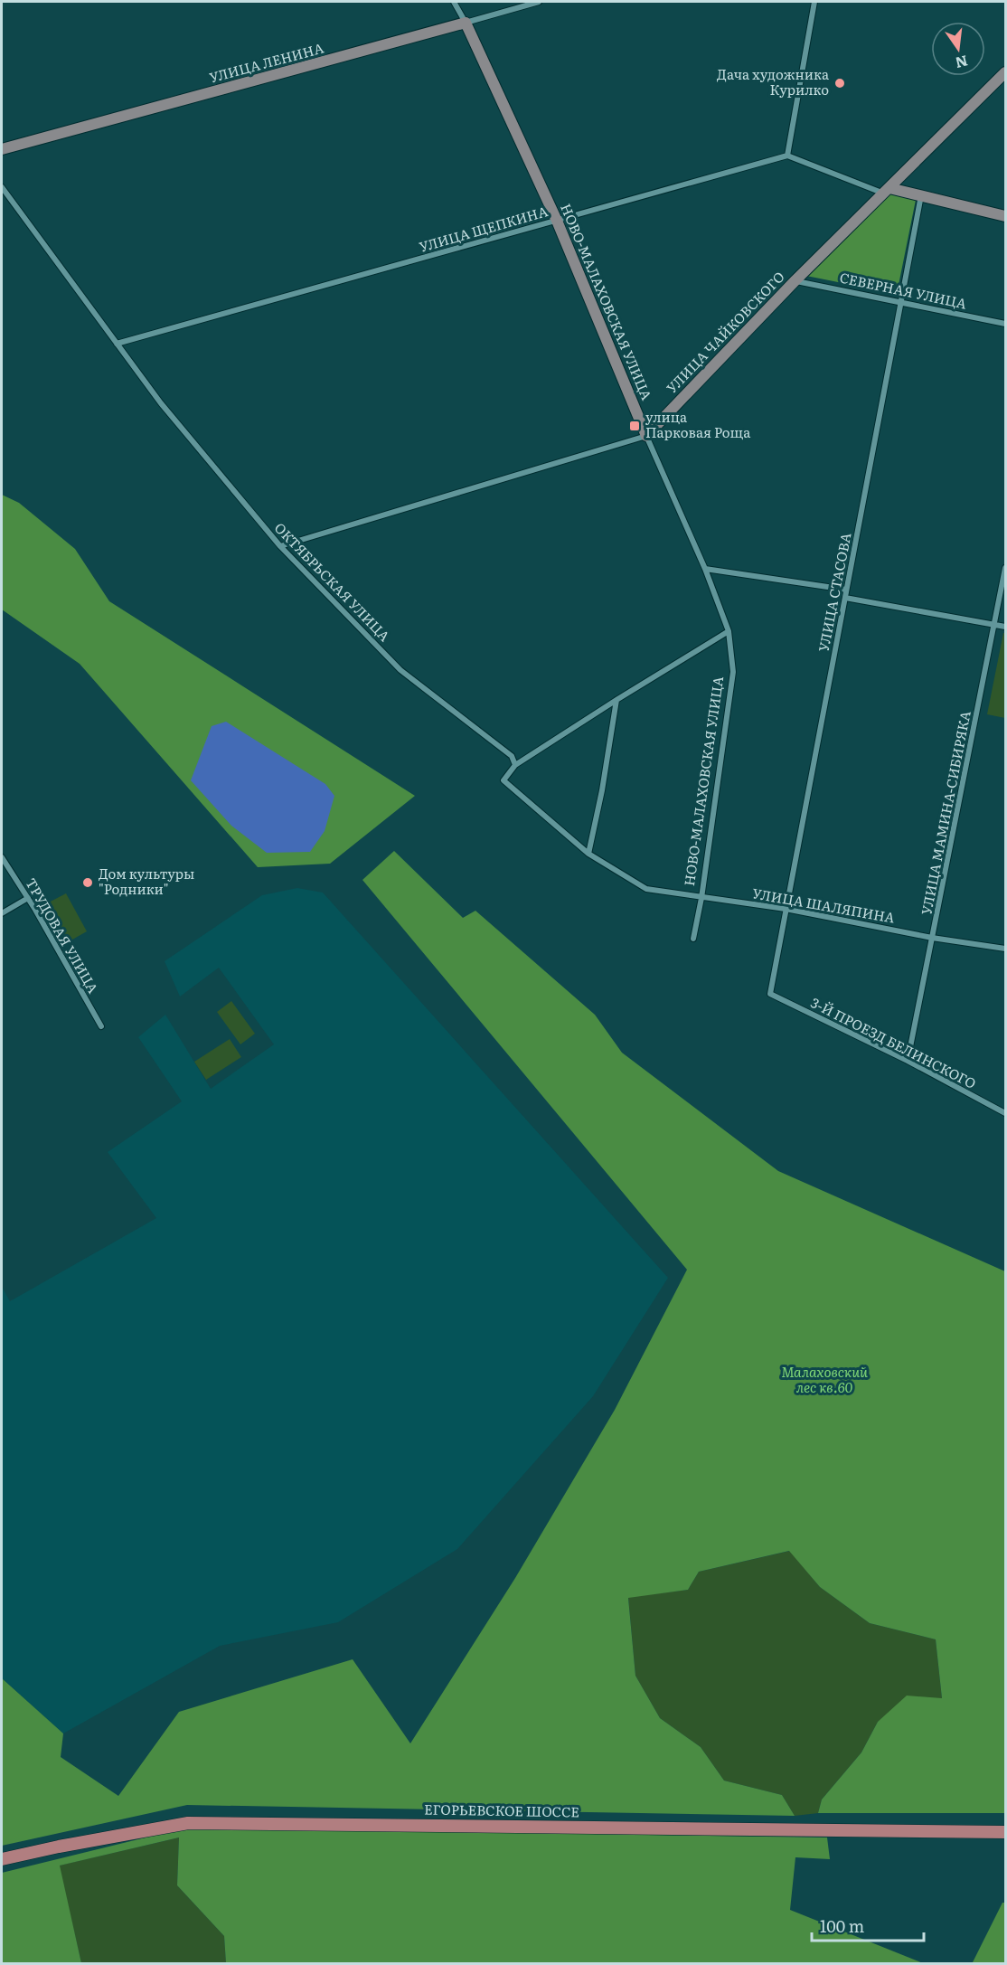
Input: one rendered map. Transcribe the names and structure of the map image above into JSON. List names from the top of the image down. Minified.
{"streets":{"main road":["ЕГОРЬЕВСКОЕ ШОССЕ"],"street":["УЛИЦА ЛЕНИНА","УЛИЦА ЩЕПКИНА","СЕВЕРНАЯ УЛИЦА","НОВО-МАЛАХОВСКАЯ УЛИЦА","УЛИЦА ЧАЙКОВСКОГО","ОКТЯБРЬСКАЯ УЛИЦА","УЛИЦА СТАСОВА","УЛИЦА МАМИНА-СИБИРЯКА","УЛИЦА ШАЛЯПИНА","ТРУДОВАЯ УЛИЦА","3-Й ПРОЕЗД БЕЛИНСКОГО"]},"crossings":[["УЛИЦА ЛЕНИНА","НОВО-МАЛАХОВСКАЯ УЛИЦА"],["УЛИЦА ЩЕПКИНА","НОВО-МАЛАХОВСКАЯ УЛИЦА"],["УЛИЦА ЩЕПКИНА","ОКТЯБРЬСКАЯ УЛИЦА"],["СЕВЕРНАЯ УЛИЦА","УЛИЦА ЧАЙКОВСКОГО"],["СЕВЕРНАЯ УЛИЦА","УЛИЦА СТАСОВА"],["НОВО-МАЛАХОВСКАЯ УЛИЦА","УЛИЦА ЧАЙКОВСКОГО"],["НОВО-МАЛАХОВСКАЯ УЛИЦА","УЛИЦА ШАЛЯПИНА"],["УЛИЦА ЧАЙКОВСКОГО","ОКТЯБРЬСКАЯ УЛИЦА"],["УЛИЦА СТАСОВА","УЛИЦА ШАЛЯПИНА"],["УЛИЦА СТАСОВА","3-Й ПРОЕЗД БЕЛИНСКОГО"],["УЛИЦА МАМИНА-СИБИРЯКА","УЛИЦА ШАЛЯПИНА"],["УЛИЦА МАМИНА-СИБИРЯКА","3-Й ПРОЕЗД БЕЛИНСКОГО"]],"parks":["Малаховский лес кв.60"],"places":{"other":["Дача художника Курилко","Дом культуры \"Родники\""],"transit":["улица Парковая Роща"]},"scale_bar":"100 m","north":"bottom"}
